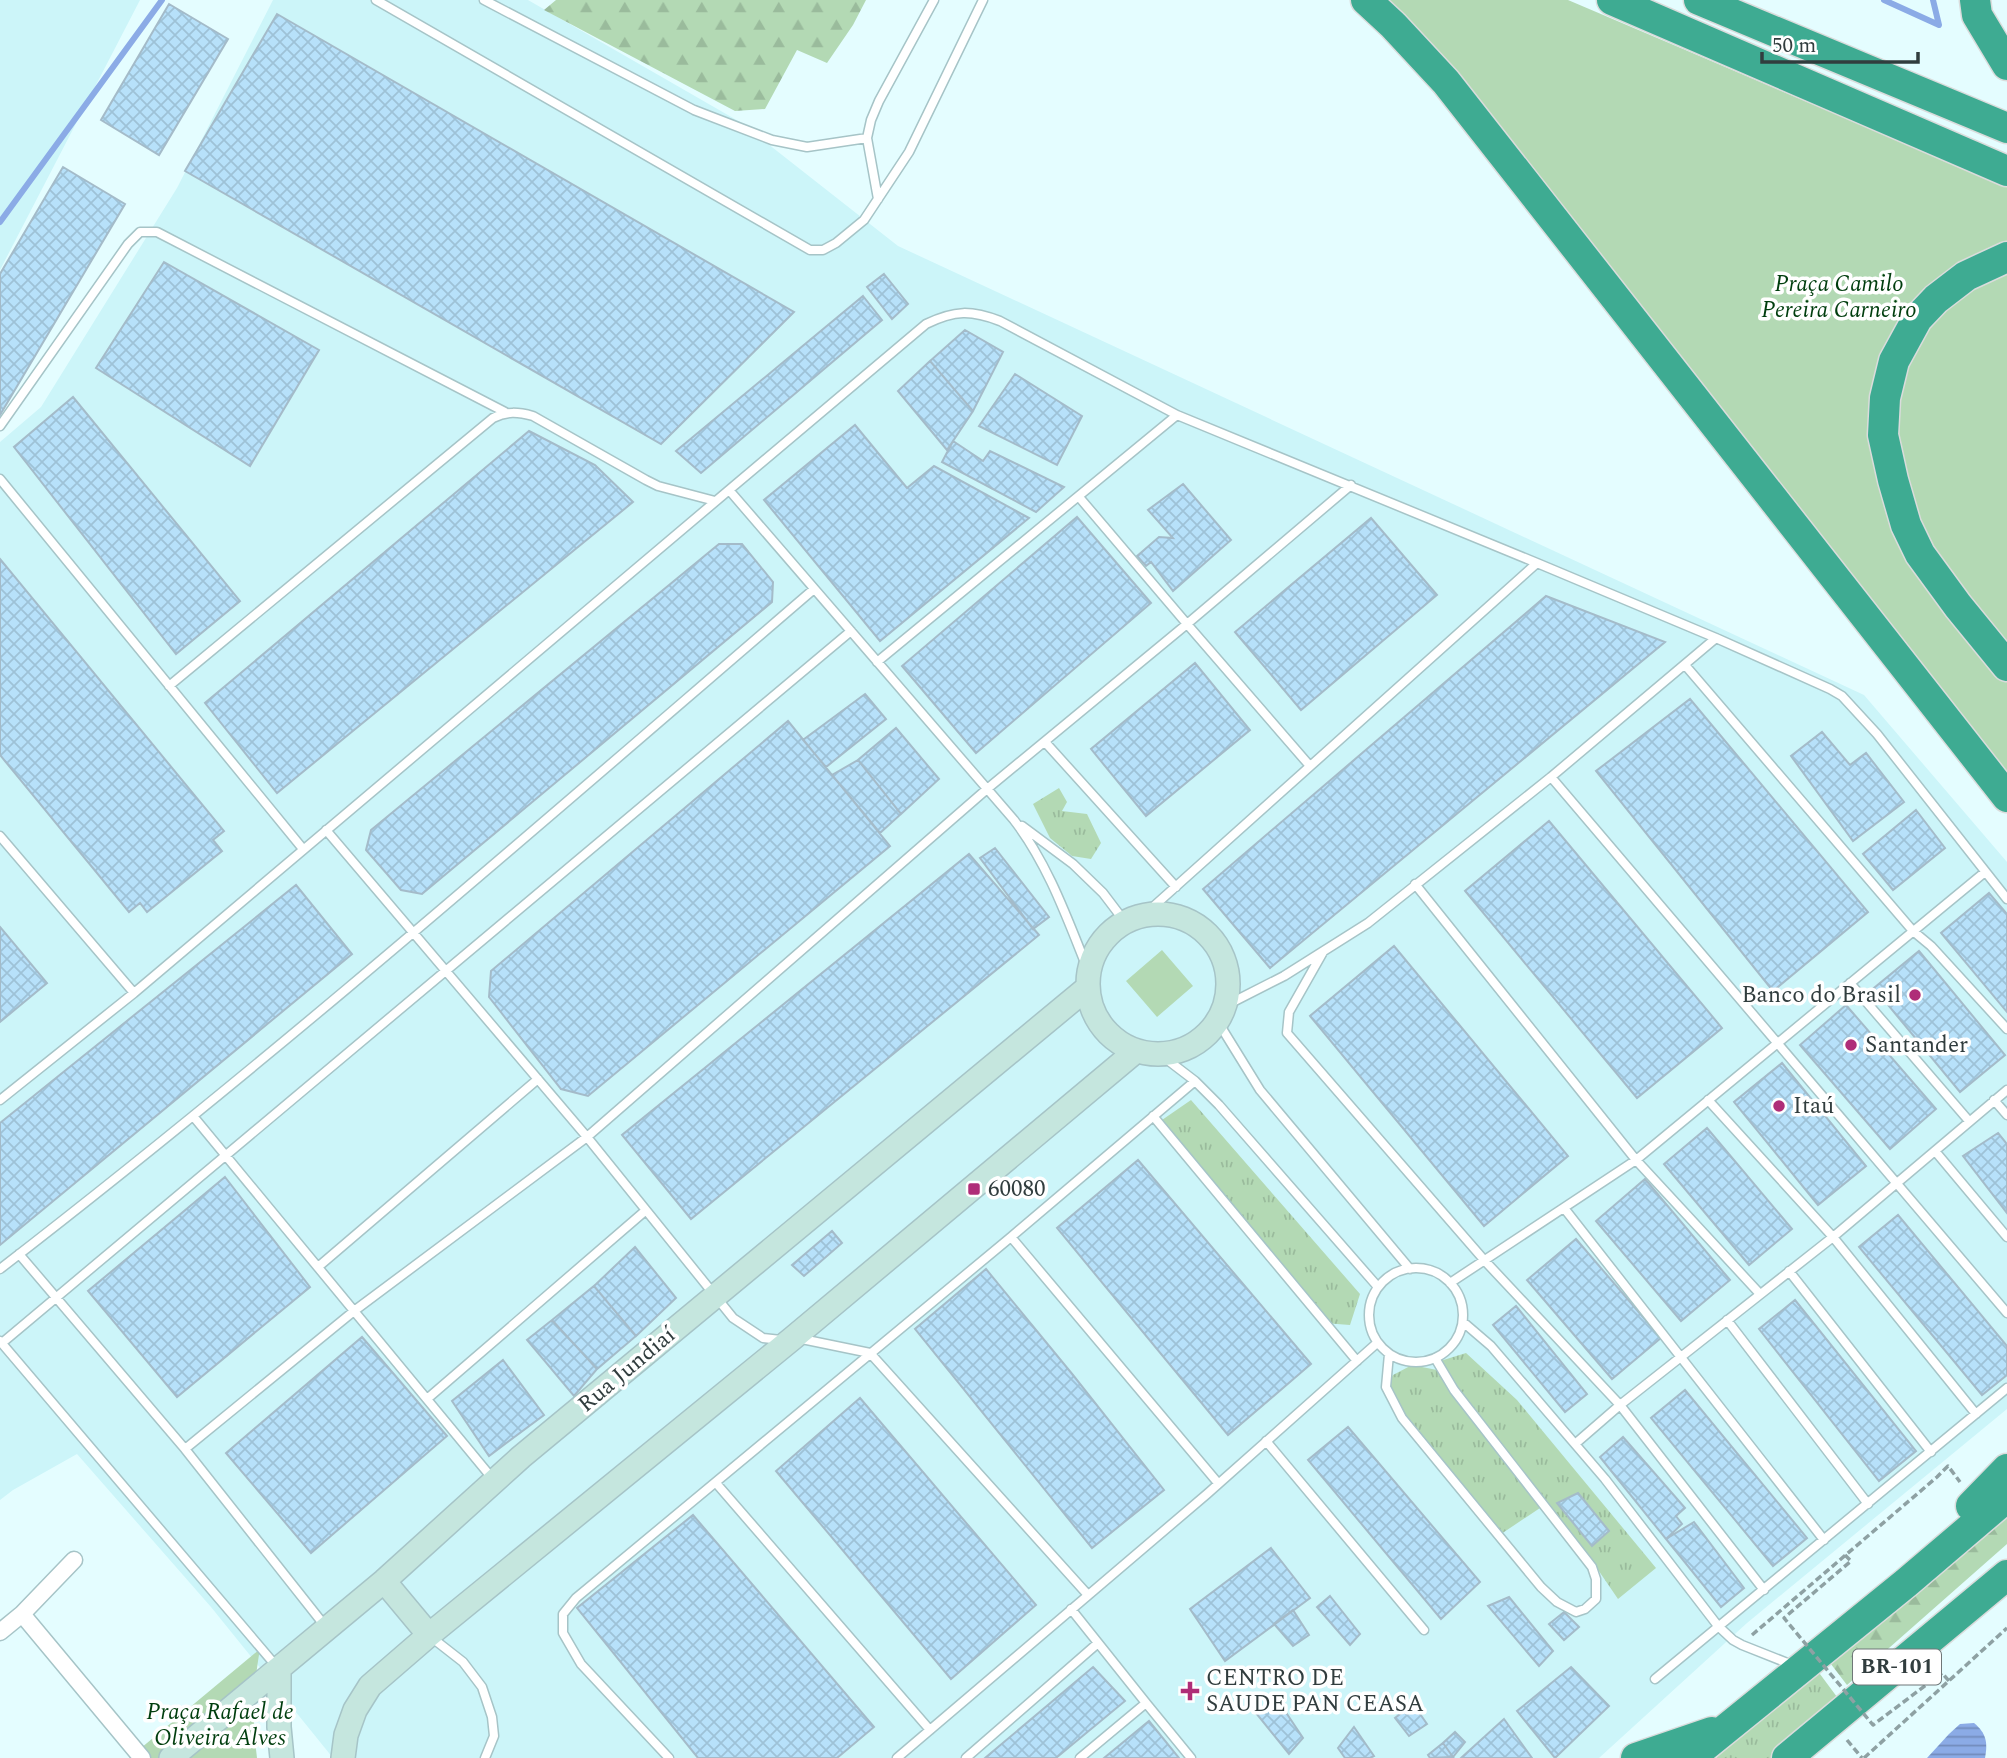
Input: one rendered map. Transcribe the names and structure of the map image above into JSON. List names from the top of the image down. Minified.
{"streets":{"highway":["BR-101"],"street":["Rua Jundiaí"]},"parks":["Praça Camilo Pereira Carneiro","Praça Rafael de Oliveira Alves"],"places":{"other":["Banco do Brasil","Santander","Itaú"],"transit":["60080"],"health":["CENTRO DE SAUDE PAN CEASA"]},"scale_bar":"50 m"}
